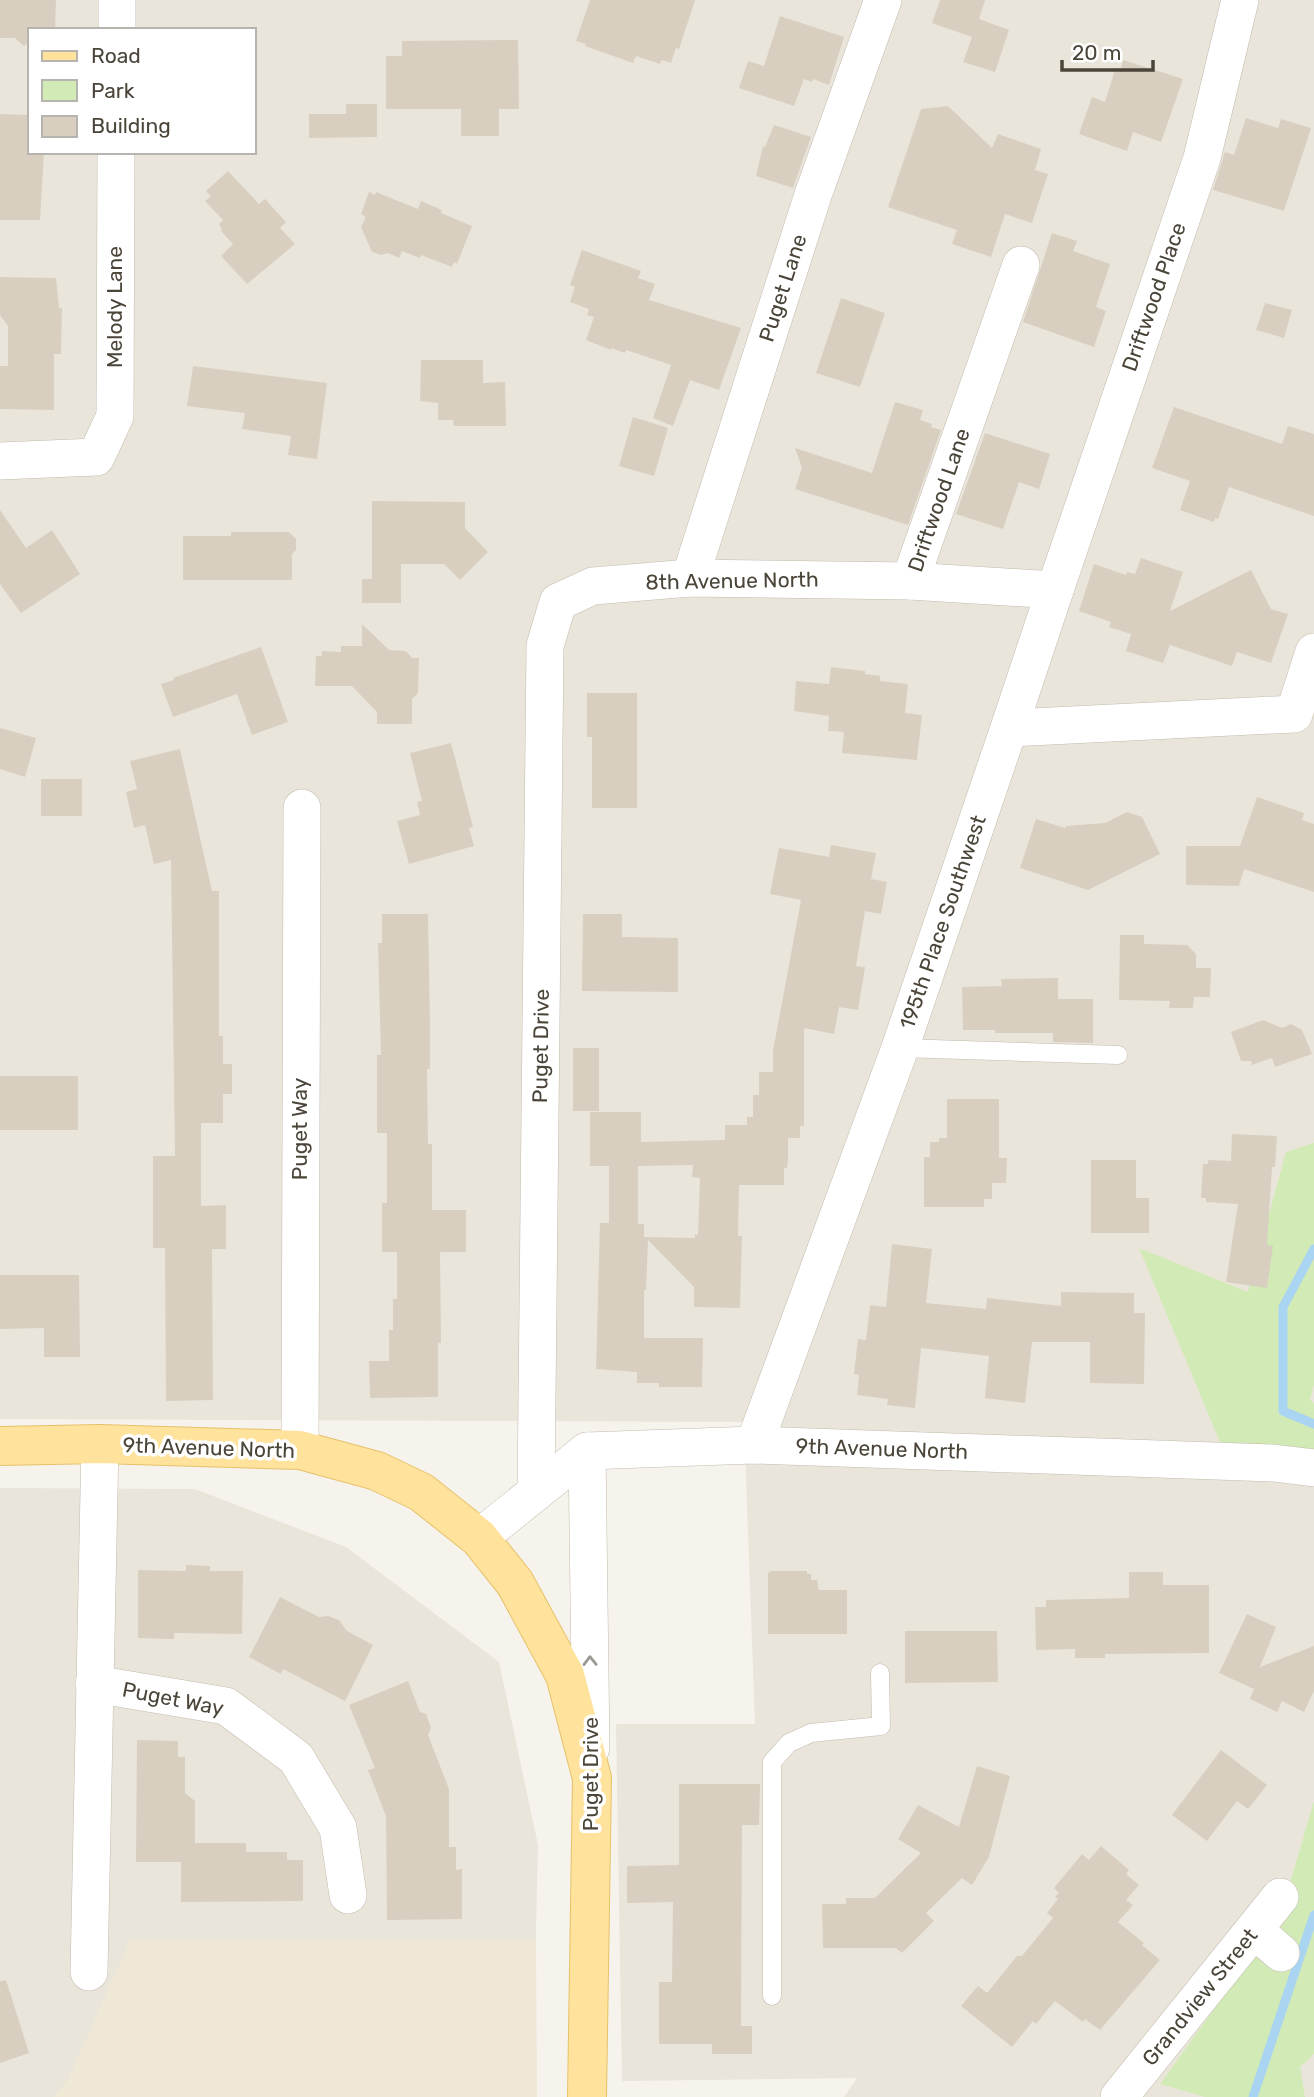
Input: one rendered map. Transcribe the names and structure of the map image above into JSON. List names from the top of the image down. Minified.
{"streets":{"main road":["Puget Drive","9th Avenue North"],"street":["Puget Lane","Driftwood Place","Melody Lane","Driftwood Lane","8th Avenue North","195th Place Southwest","Puget Way","Grandview Street"]},"crossings":[["Puget Lane","8th Avenue North"],["Driftwood Place","Driftwood Lane"],["Driftwood Lane","8th Avenue North"],["8th Avenue North","Puget Drive"],["195th Place Southwest","9th Avenue North"],["Puget Drive","9th Avenue North"],["Puget Way","9th Avenue North"]],"legend":["Road","Park","Building"],"scale_bar":"20 m"}
